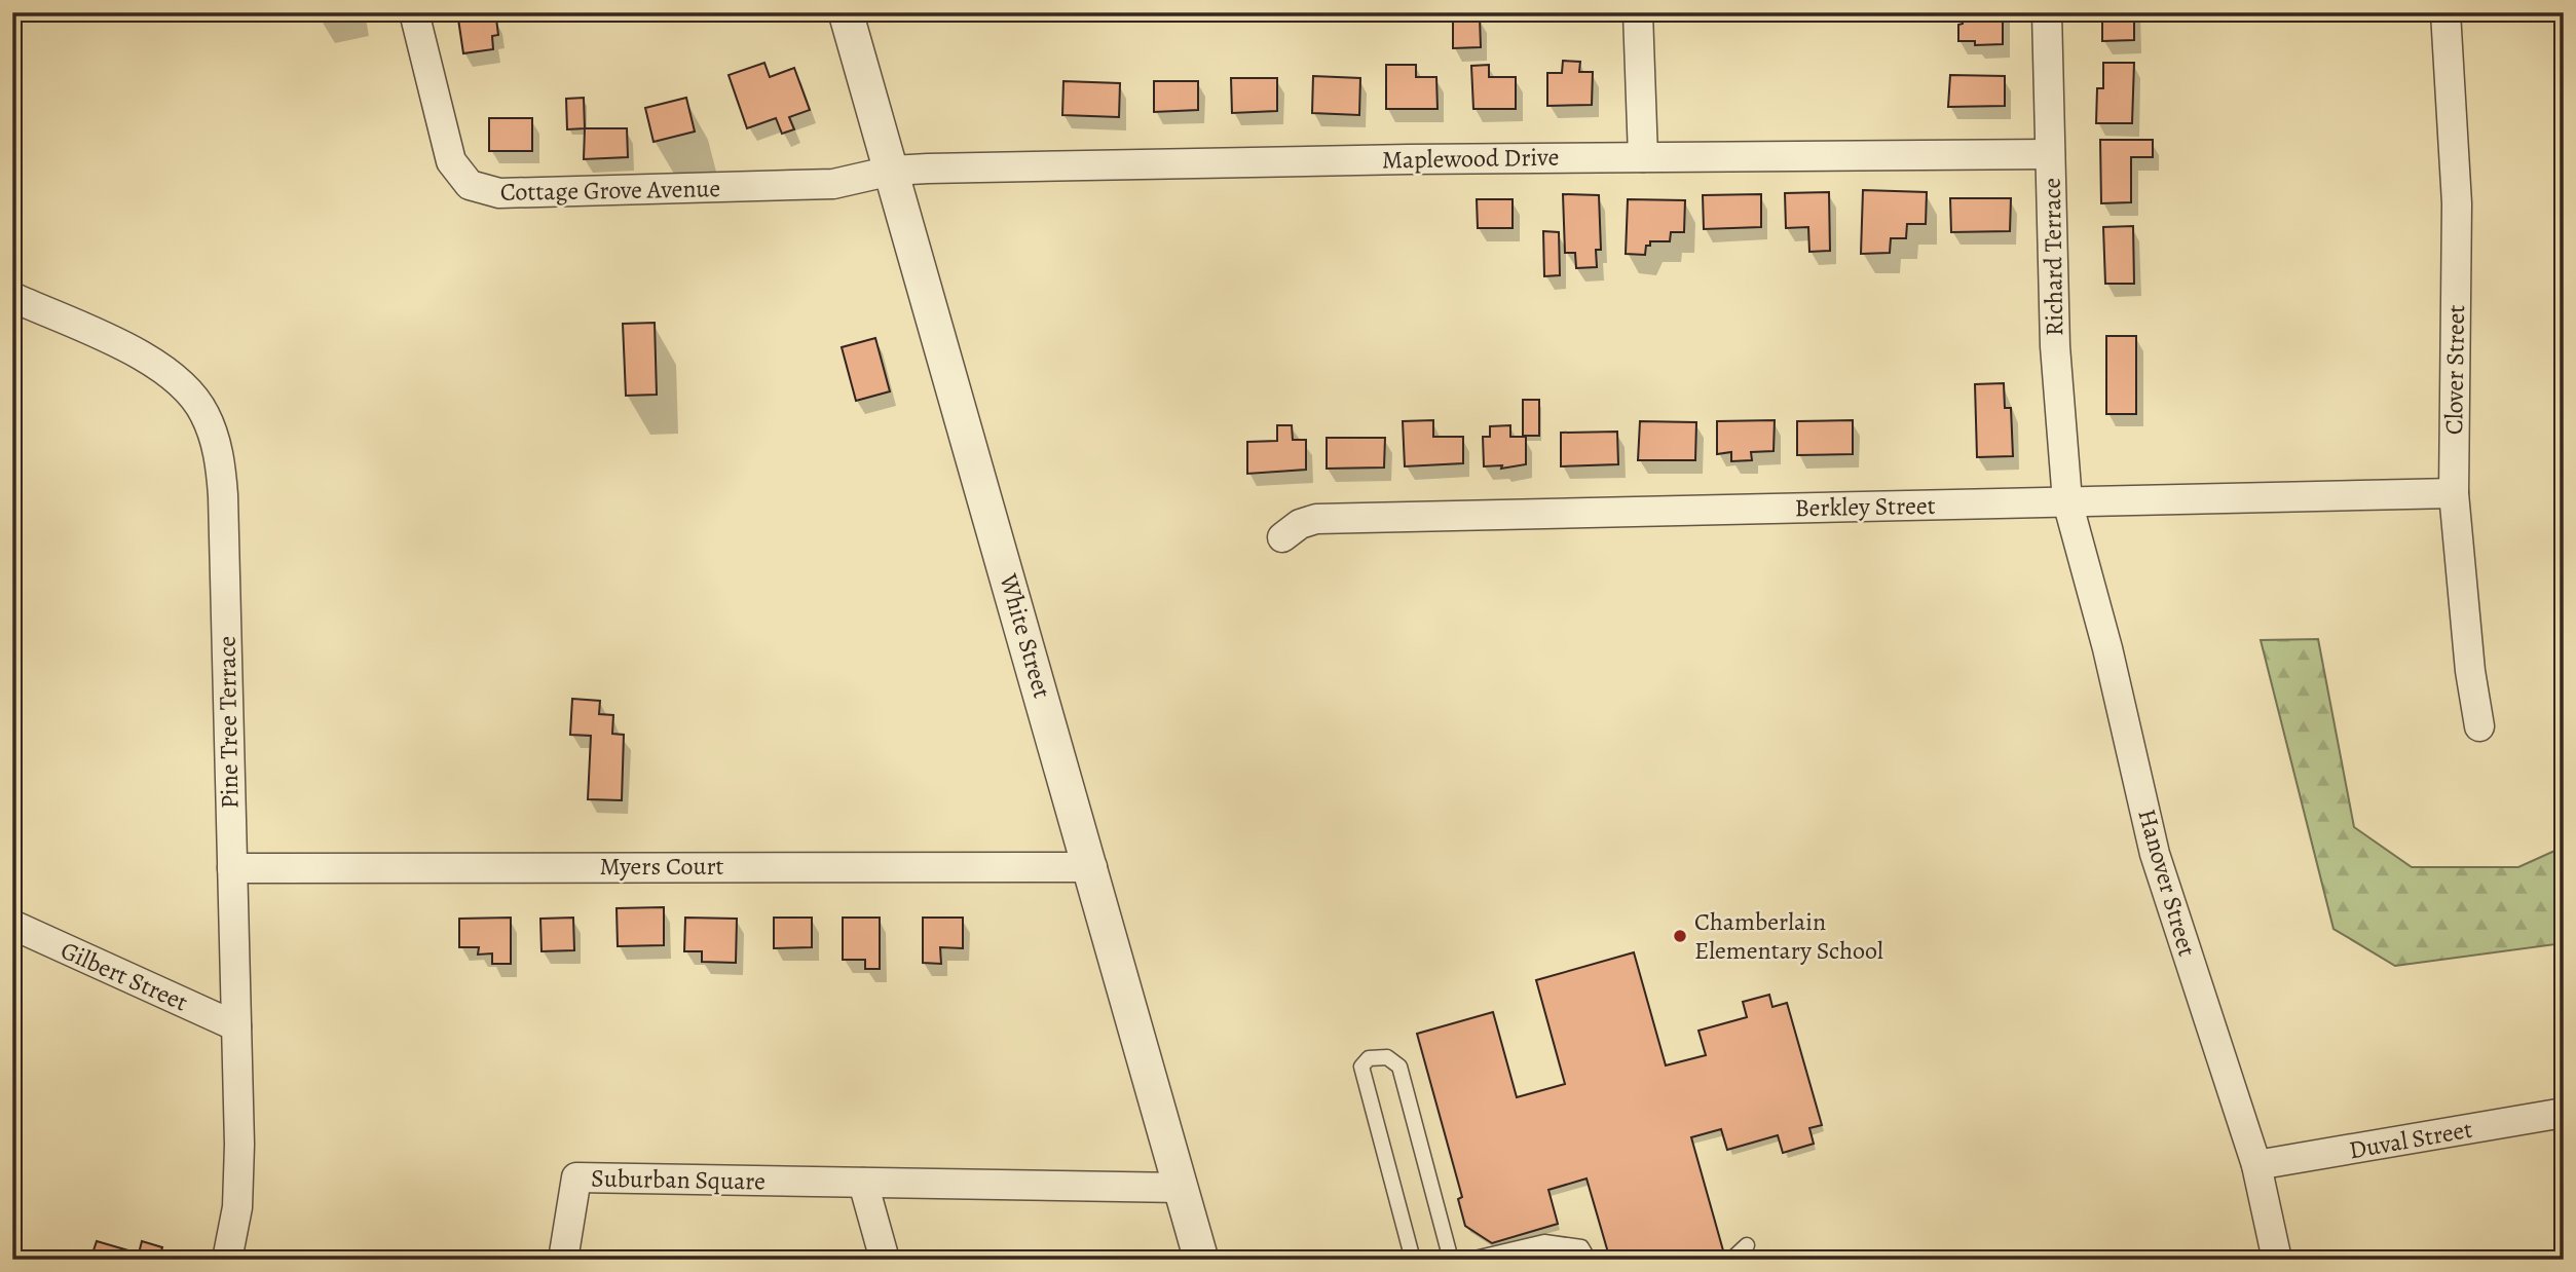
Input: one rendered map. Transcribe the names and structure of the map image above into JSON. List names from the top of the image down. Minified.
{"streets":{"street":["Maplewood Drive","Cottage Grove Avenue","Richard Terrace","Clover Street","Berkley Street","White Street","Pine Tree Terrace","Myers Court","Hanover Street","Gilbert Street","Duval Street","Suburban Square"]},"crossings":[["Maplewood Drive","Cottage Grove Avenue"],["Maplewood Drive","Richard Terrace"],["Maplewood Drive","White Street"],["Cottage Grove Avenue","White Street"],["Richard Terrace","Berkley Street"],["Richard Terrace","Hanover Street"],["Clover Street","Berkley Street"],["Berkley Street","Hanover Street"],["White Street","Myers Court"],["White Street","Suburban Square"],["Pine Tree Terrace","Myers Court"],["Pine Tree Terrace","Gilbert Street"],["Hanover Street","Duval Street"]],"places":["Chamberlain Elementary School"]}
